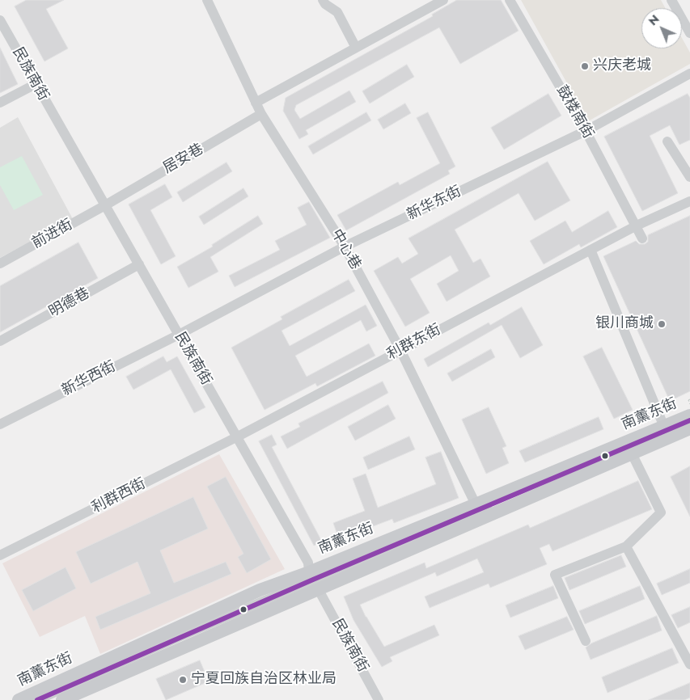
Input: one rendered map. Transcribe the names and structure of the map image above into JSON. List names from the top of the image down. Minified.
{"streets":{"main road":["南薰东街"],"street":["民族南街","鼓楼南街","居安巷","新华东街","前进街","中心巷","明德巷","利群东街","新华西街","利群西街"]},"crossings":[["民族南街","居安巷"],["民族南街","新华东街"],["民族南街","前进街"],["民族南街","明德巷"],["民族南街","利群东街"],["民族南街","新华西街"],["民族南街","南薰东街"],["民族南街","利群西街"],["鼓楼南街","新华东街"],["鼓楼南街","利群东街"],["居安巷","前进街"],["居安巷","中心巷"],["新华东街","中心巷"],["新华东街","新华西街"],["中心巷","利群东街"],["中心巷","南薰东街"],["利群东街","利群西街"]],"places":["兴庆老城","银川商城","宁夏回族自治区林业局"],"north":"top left"}
